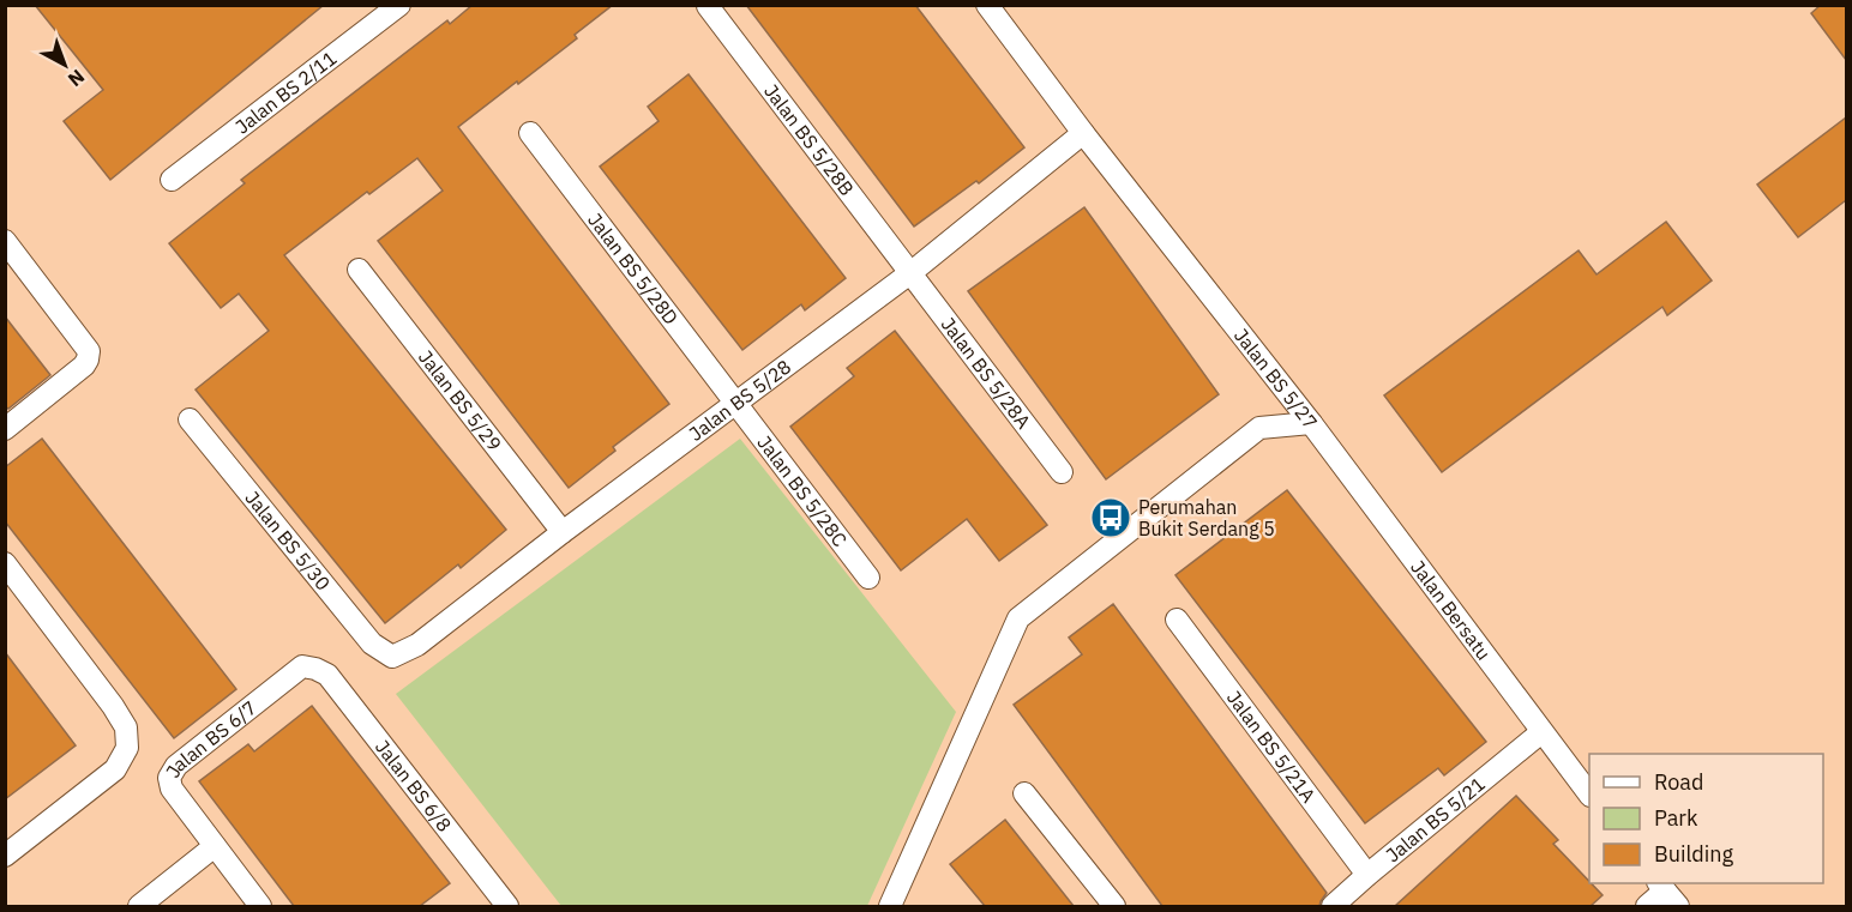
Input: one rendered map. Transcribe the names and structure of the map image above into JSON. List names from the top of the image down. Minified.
{"streets":{"street":["Jalan BS 2/11","Jalan BS 5/28B","Jalan BS 5/28D","Jalan BS 5/28A","Jalan BS 5/27","Jalan BS 5/29","Jalan BS 5/28","Jalan BS 5/28C","Jalan BS 5/30","Jalan Bersatu","Jalan BS 6/7","Jalan BS 5/21A","Jalan BS 6/8","Jalan BS 5/21"]},"crossings":[["Jalan BS 5/28B","Jalan BS 5/28A"],["Jalan BS 5/28B","Jalan BS 5/28"],["Jalan BS 5/28D","Jalan BS 5/28"],["Jalan BS 5/28D","Jalan BS 5/28C"],["Jalan BS 5/28A","Jalan BS 5/28"],["Jalan BS 5/27","Jalan BS 5/28"],["Jalan BS 5/27","Jalan Bersatu"],["Jalan BS 5/29","Jalan BS 5/28"],["Jalan BS 5/28","Jalan BS 5/28C"],["Jalan BS 5/28","Jalan BS 5/30"],["Jalan Bersatu","Jalan BS 5/21"],["Jalan BS 6/7","Jalan BS 6/8"],["Jalan BS 5/21A","Jalan BS 5/21"]],"places":{"bus stop":["Perumahan Bukit Serdang 5"]},"legend":["Road","Park","Building"],"north":"bottom right"}
